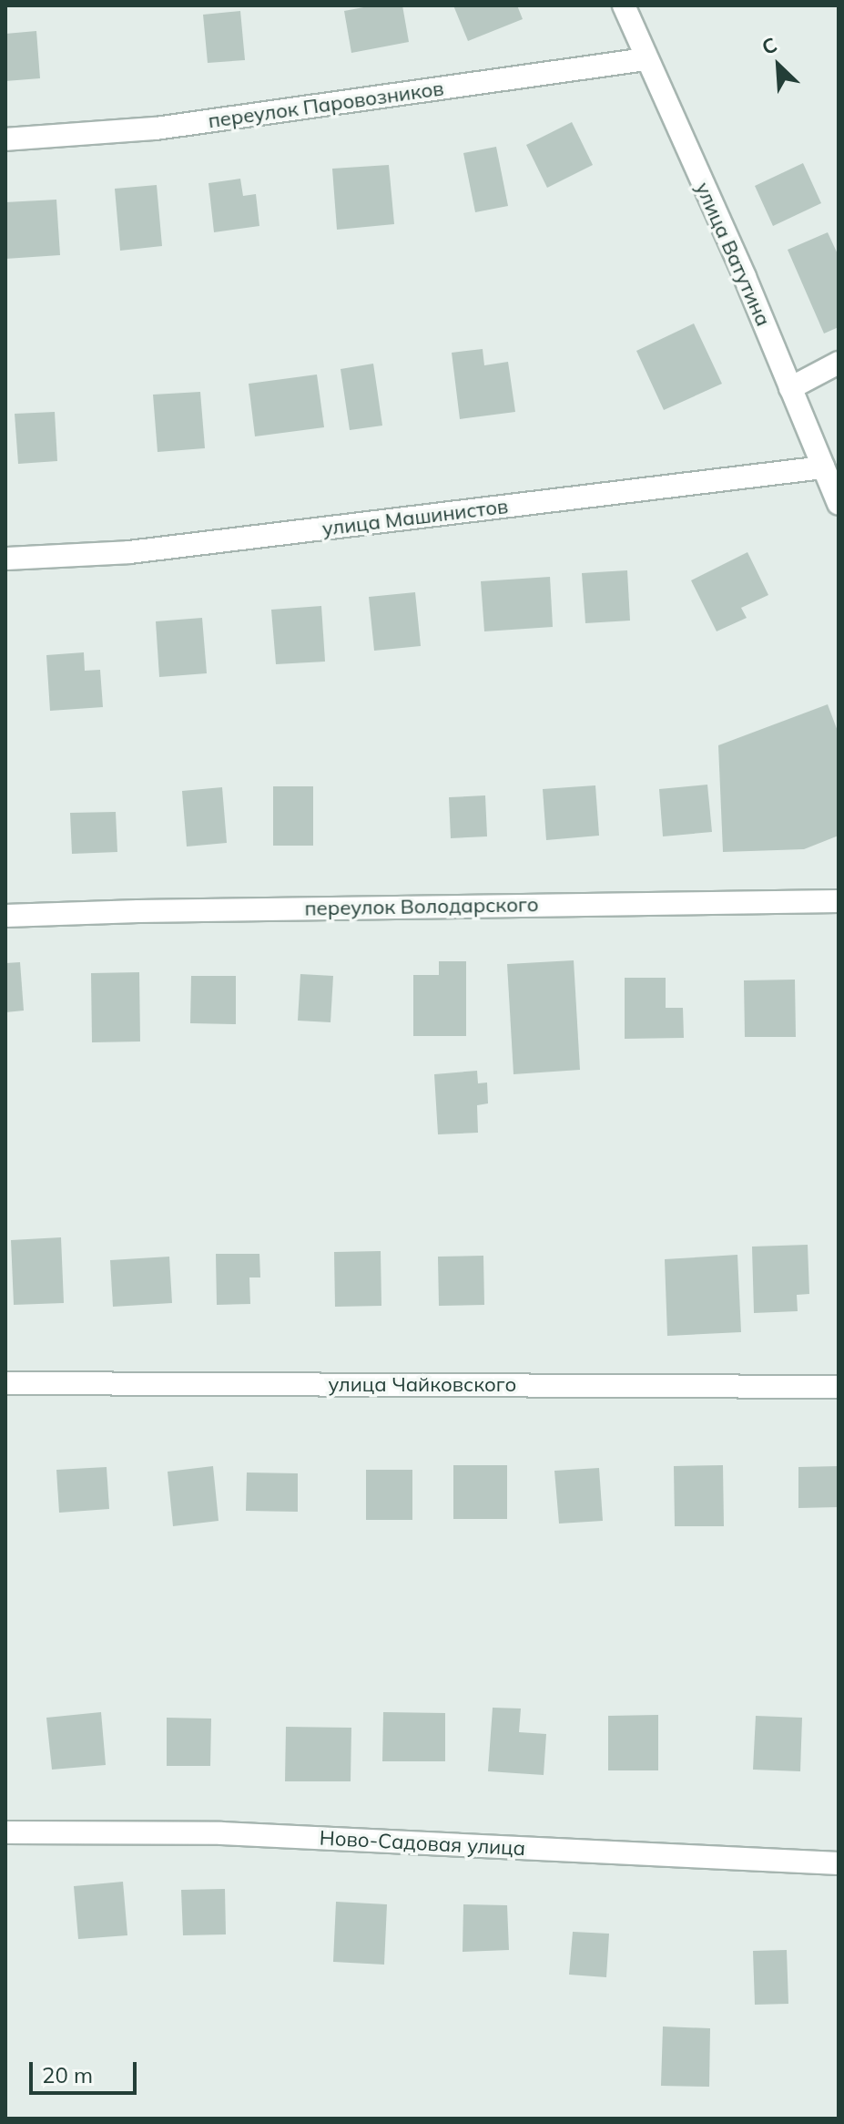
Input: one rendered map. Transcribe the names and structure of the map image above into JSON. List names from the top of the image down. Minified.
{"streets":{"street":["переулок Паровозников","улица Ватутина","улица Машинистов","переулок Володарского","улица Чайковского","Ново-Садовая улица"]},"crossings":[["переулок Паровозников","улица Ватутина"],["улица Ватутина","улица Машинистов"]],"scale_bar":"20 m","north":"top left"}
